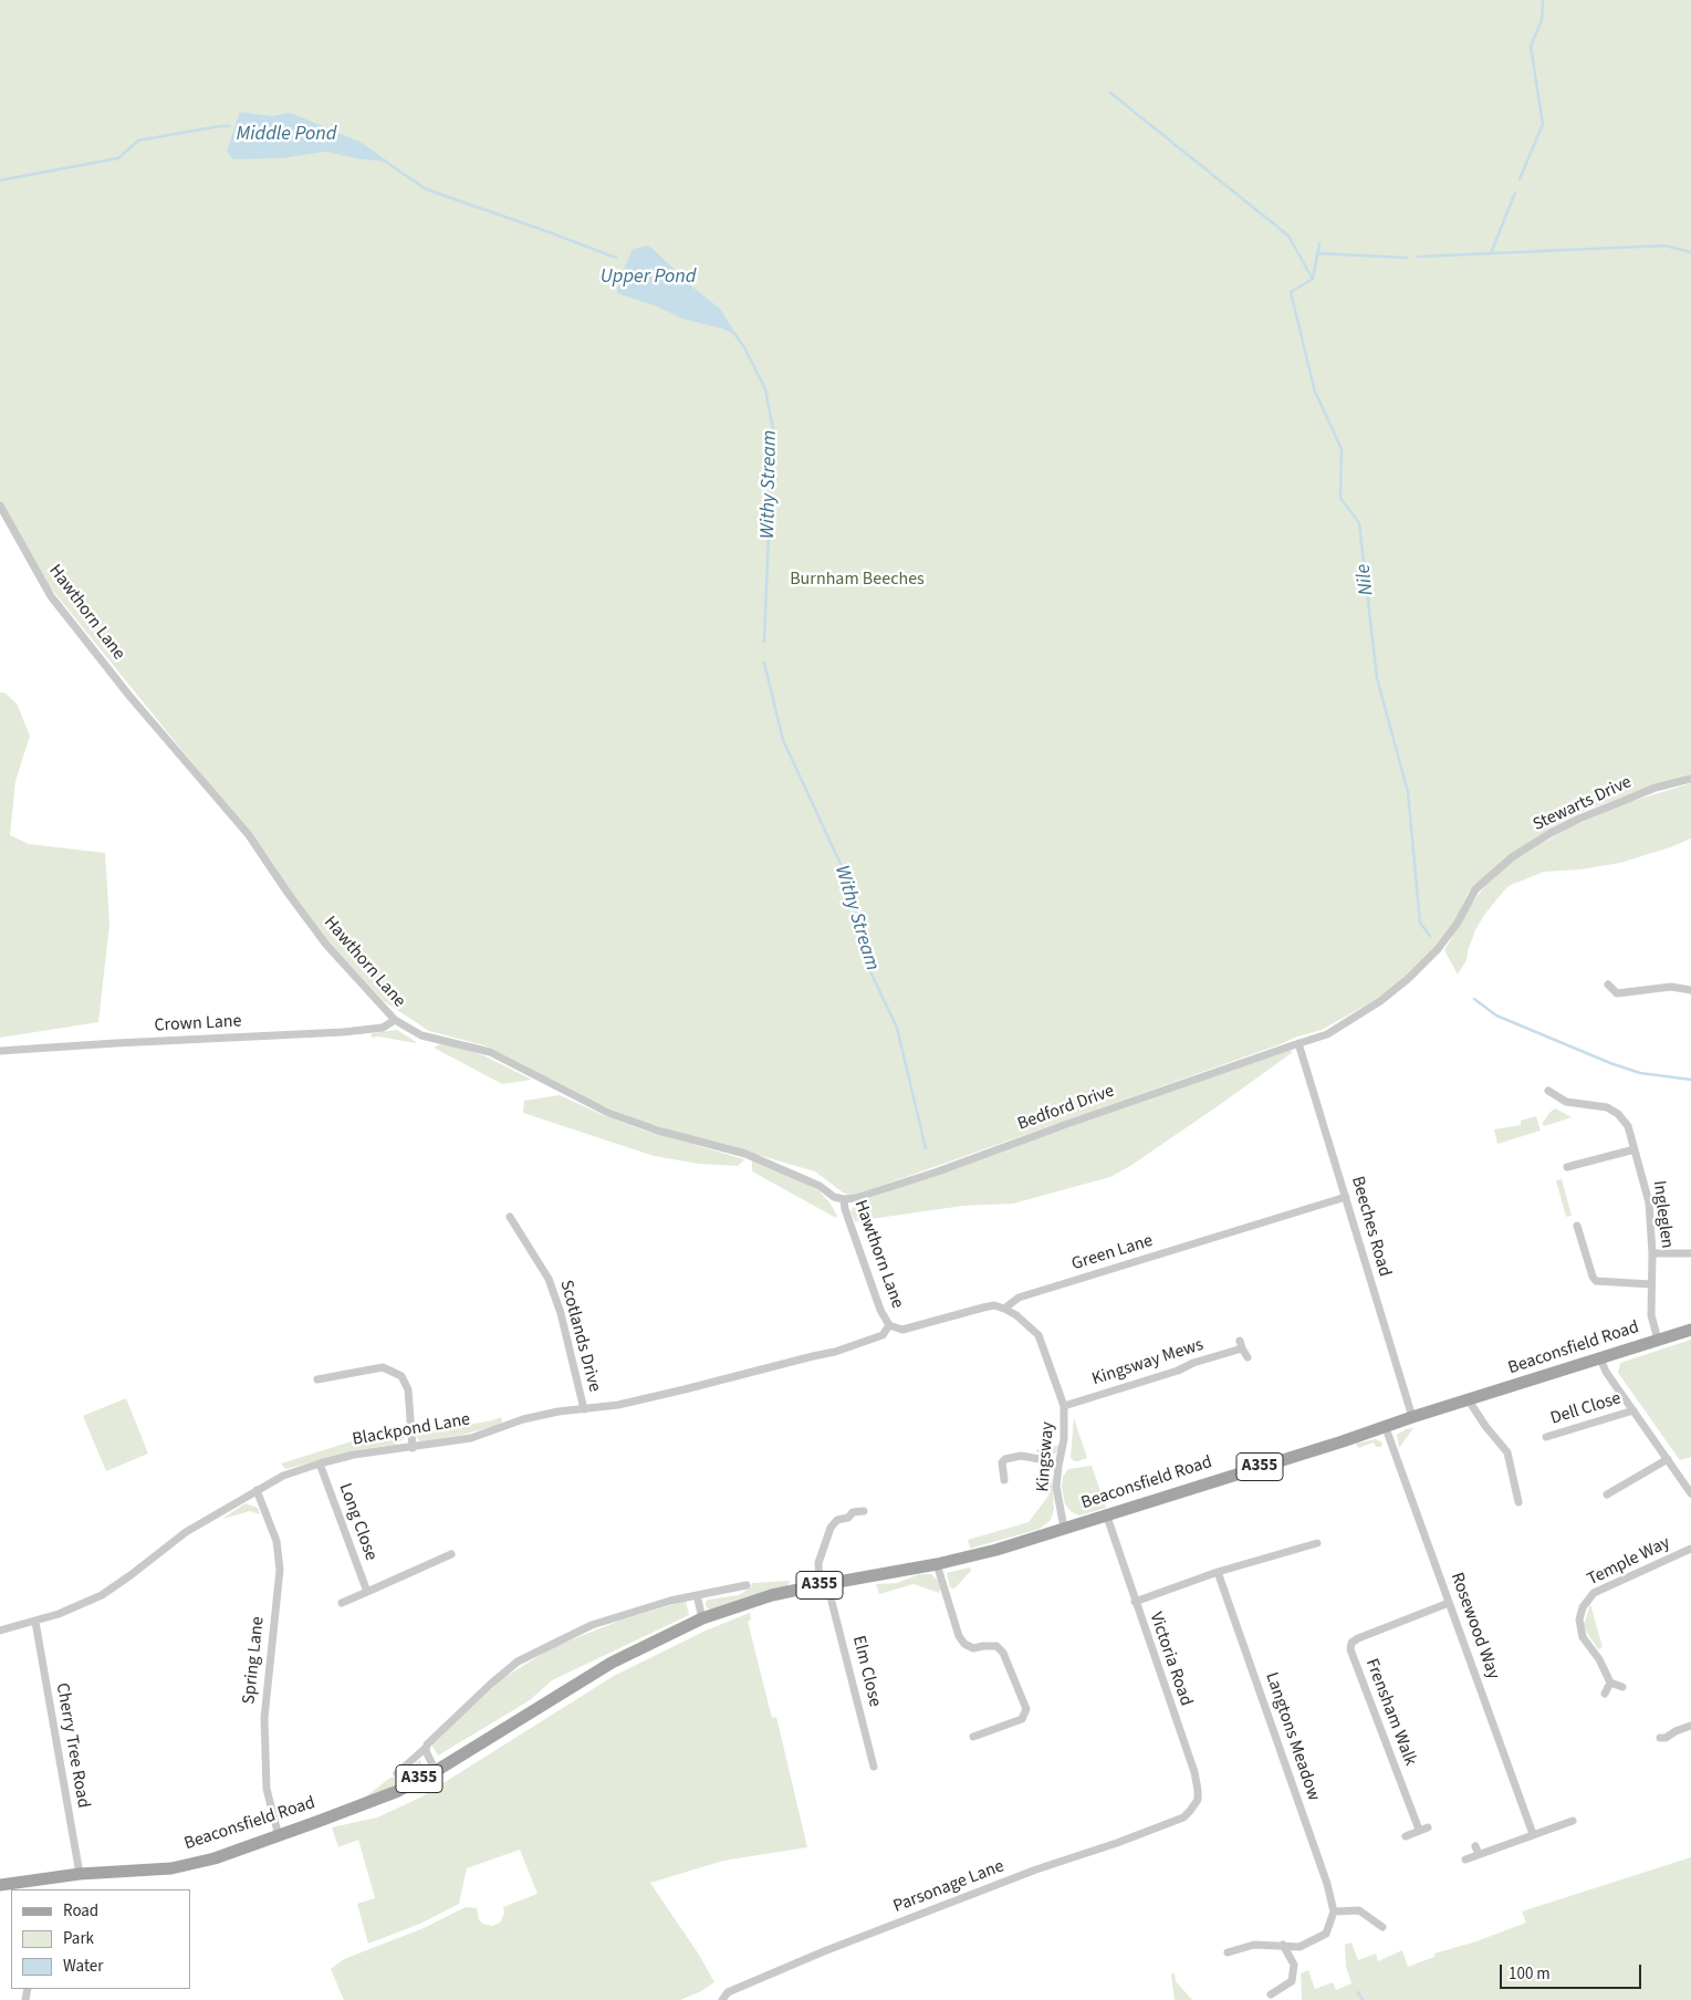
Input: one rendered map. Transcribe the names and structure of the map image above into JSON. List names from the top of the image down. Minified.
{"streets":{"main road":["Beaconsfield Road","A355"],"street":["Hawthorn Lane","Stewarts Drive","Crown Lane","Bedford Drive","Ingleglen","Beeches Road","Green Lane","Scotlands Drive","Kingsway Mews","Dell Close","Blackpond Lane","Kingsway","Long Close","Temple Way","Rosewood Way","Victoria Road","Spring Lane","Elm Close","Frensham Walk","Langtons Meadow","Cherry Tree Road","Parsonage Lane"]},"crossings":[["Hawthorn Lane","Crown Lane"],["Hawthorn Lane","Bedford Drive"],["Hawthorn Lane","Green Lane"],["Hawthorn Lane","Blackpond Lane"],["Stewarts Drive","Bedford Drive"],["Stewarts Drive","Beeches Road"],["Bedford Drive","Beeches Road"],["Ingleglen","Beaconsfield Road"],["Beeches Road","Green Lane"],["Beeches Road","Beaconsfield Road"],["Green Lane","Blackpond Lane"],["Green Lane","Kingsway"],["Scotlands Drive","Blackpond Lane"],["Beaconsfield Road","Kingsway"],["Beaconsfield Road","Rosewood Way"],["Beaconsfield Road","Victoria Road"],["Beaconsfield Road","Spring Lane"],["Beaconsfield Road","Elm Close"],["Beaconsfield Road","Cherry Tree Road"],["Kingsway Mews","Kingsway"],["Blackpond Lane","Long Close"],["Blackpond Lane","Spring Lane"],["Blackpond Lane","Cherry Tree Road"],["Rosewood Way","Frensham Walk"],["Victoria Road","Parsonage Lane"]],"water":["Middle Pond","Upper Pond","Withy Stream","Nile"],"parks":["Burnham Beeches"],"legend":["Road","Park","Water"],"scale_bar":"100 m"}
